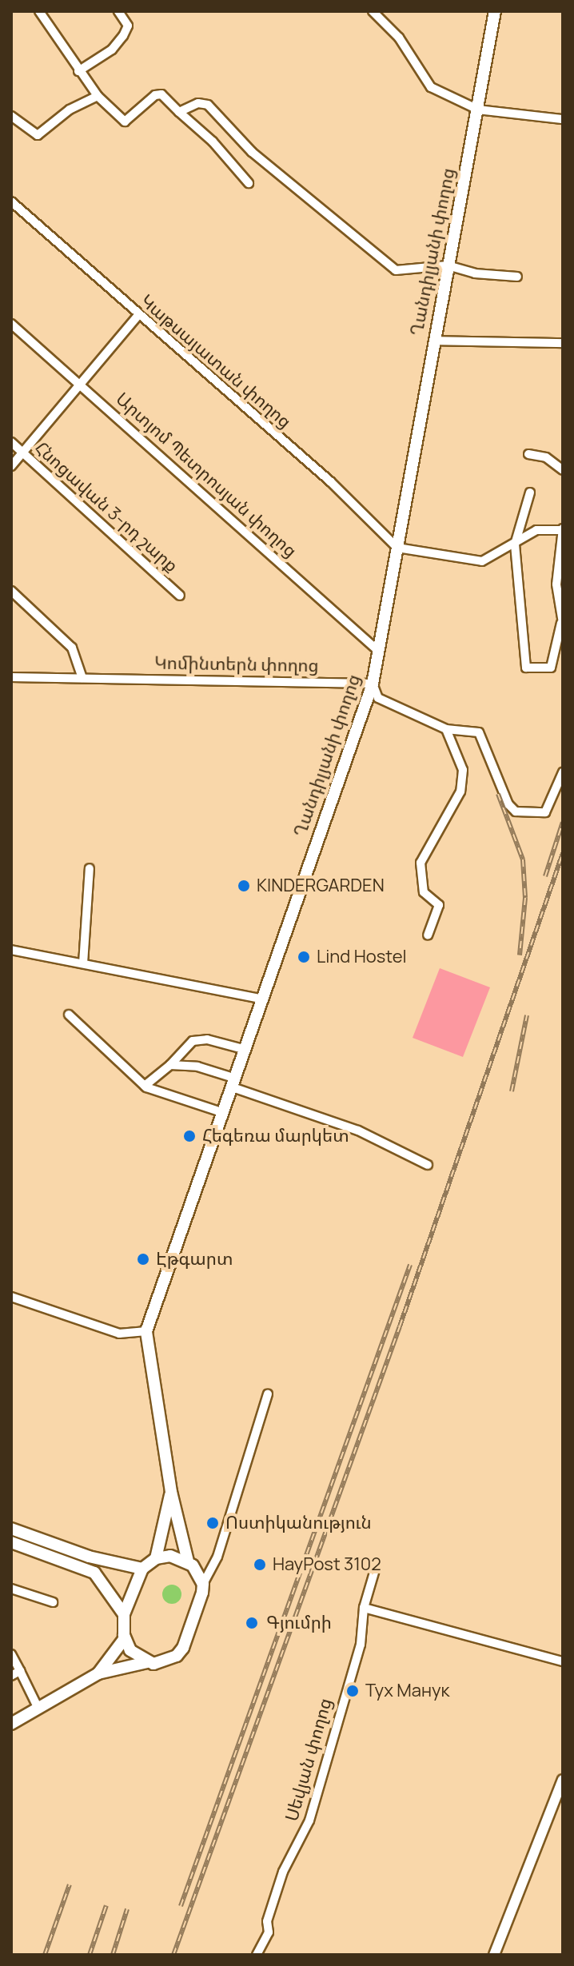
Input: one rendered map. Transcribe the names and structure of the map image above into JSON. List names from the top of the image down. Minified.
{"streets":{"main road":["Ղանդիլյանի փողոց"],"street":["Կաթսայատան փողոց","Արտյոմ Պետրոսյան փողոց","Հնոցավան 3-րդ շարք","Կոմինտերն փողոց","Սեվյան փողոց"]},"crossings":[["Ղանդիլյանի փողոց","Կաթսայատան փողոց"],["Ղանդիլյանի փողոց","Արտյոմ Պետրոսյան փողոց"],["Ղանդիլյանի փողոց","Կոմինտերն փողոց"]],"places":["KINDERGARDEN","Lind Hostel","Հեգեռա մարկետ","Էթգարտ","Ոստիկանություն","HayPost 3102","Գյումրի","Тух Манук"]}
